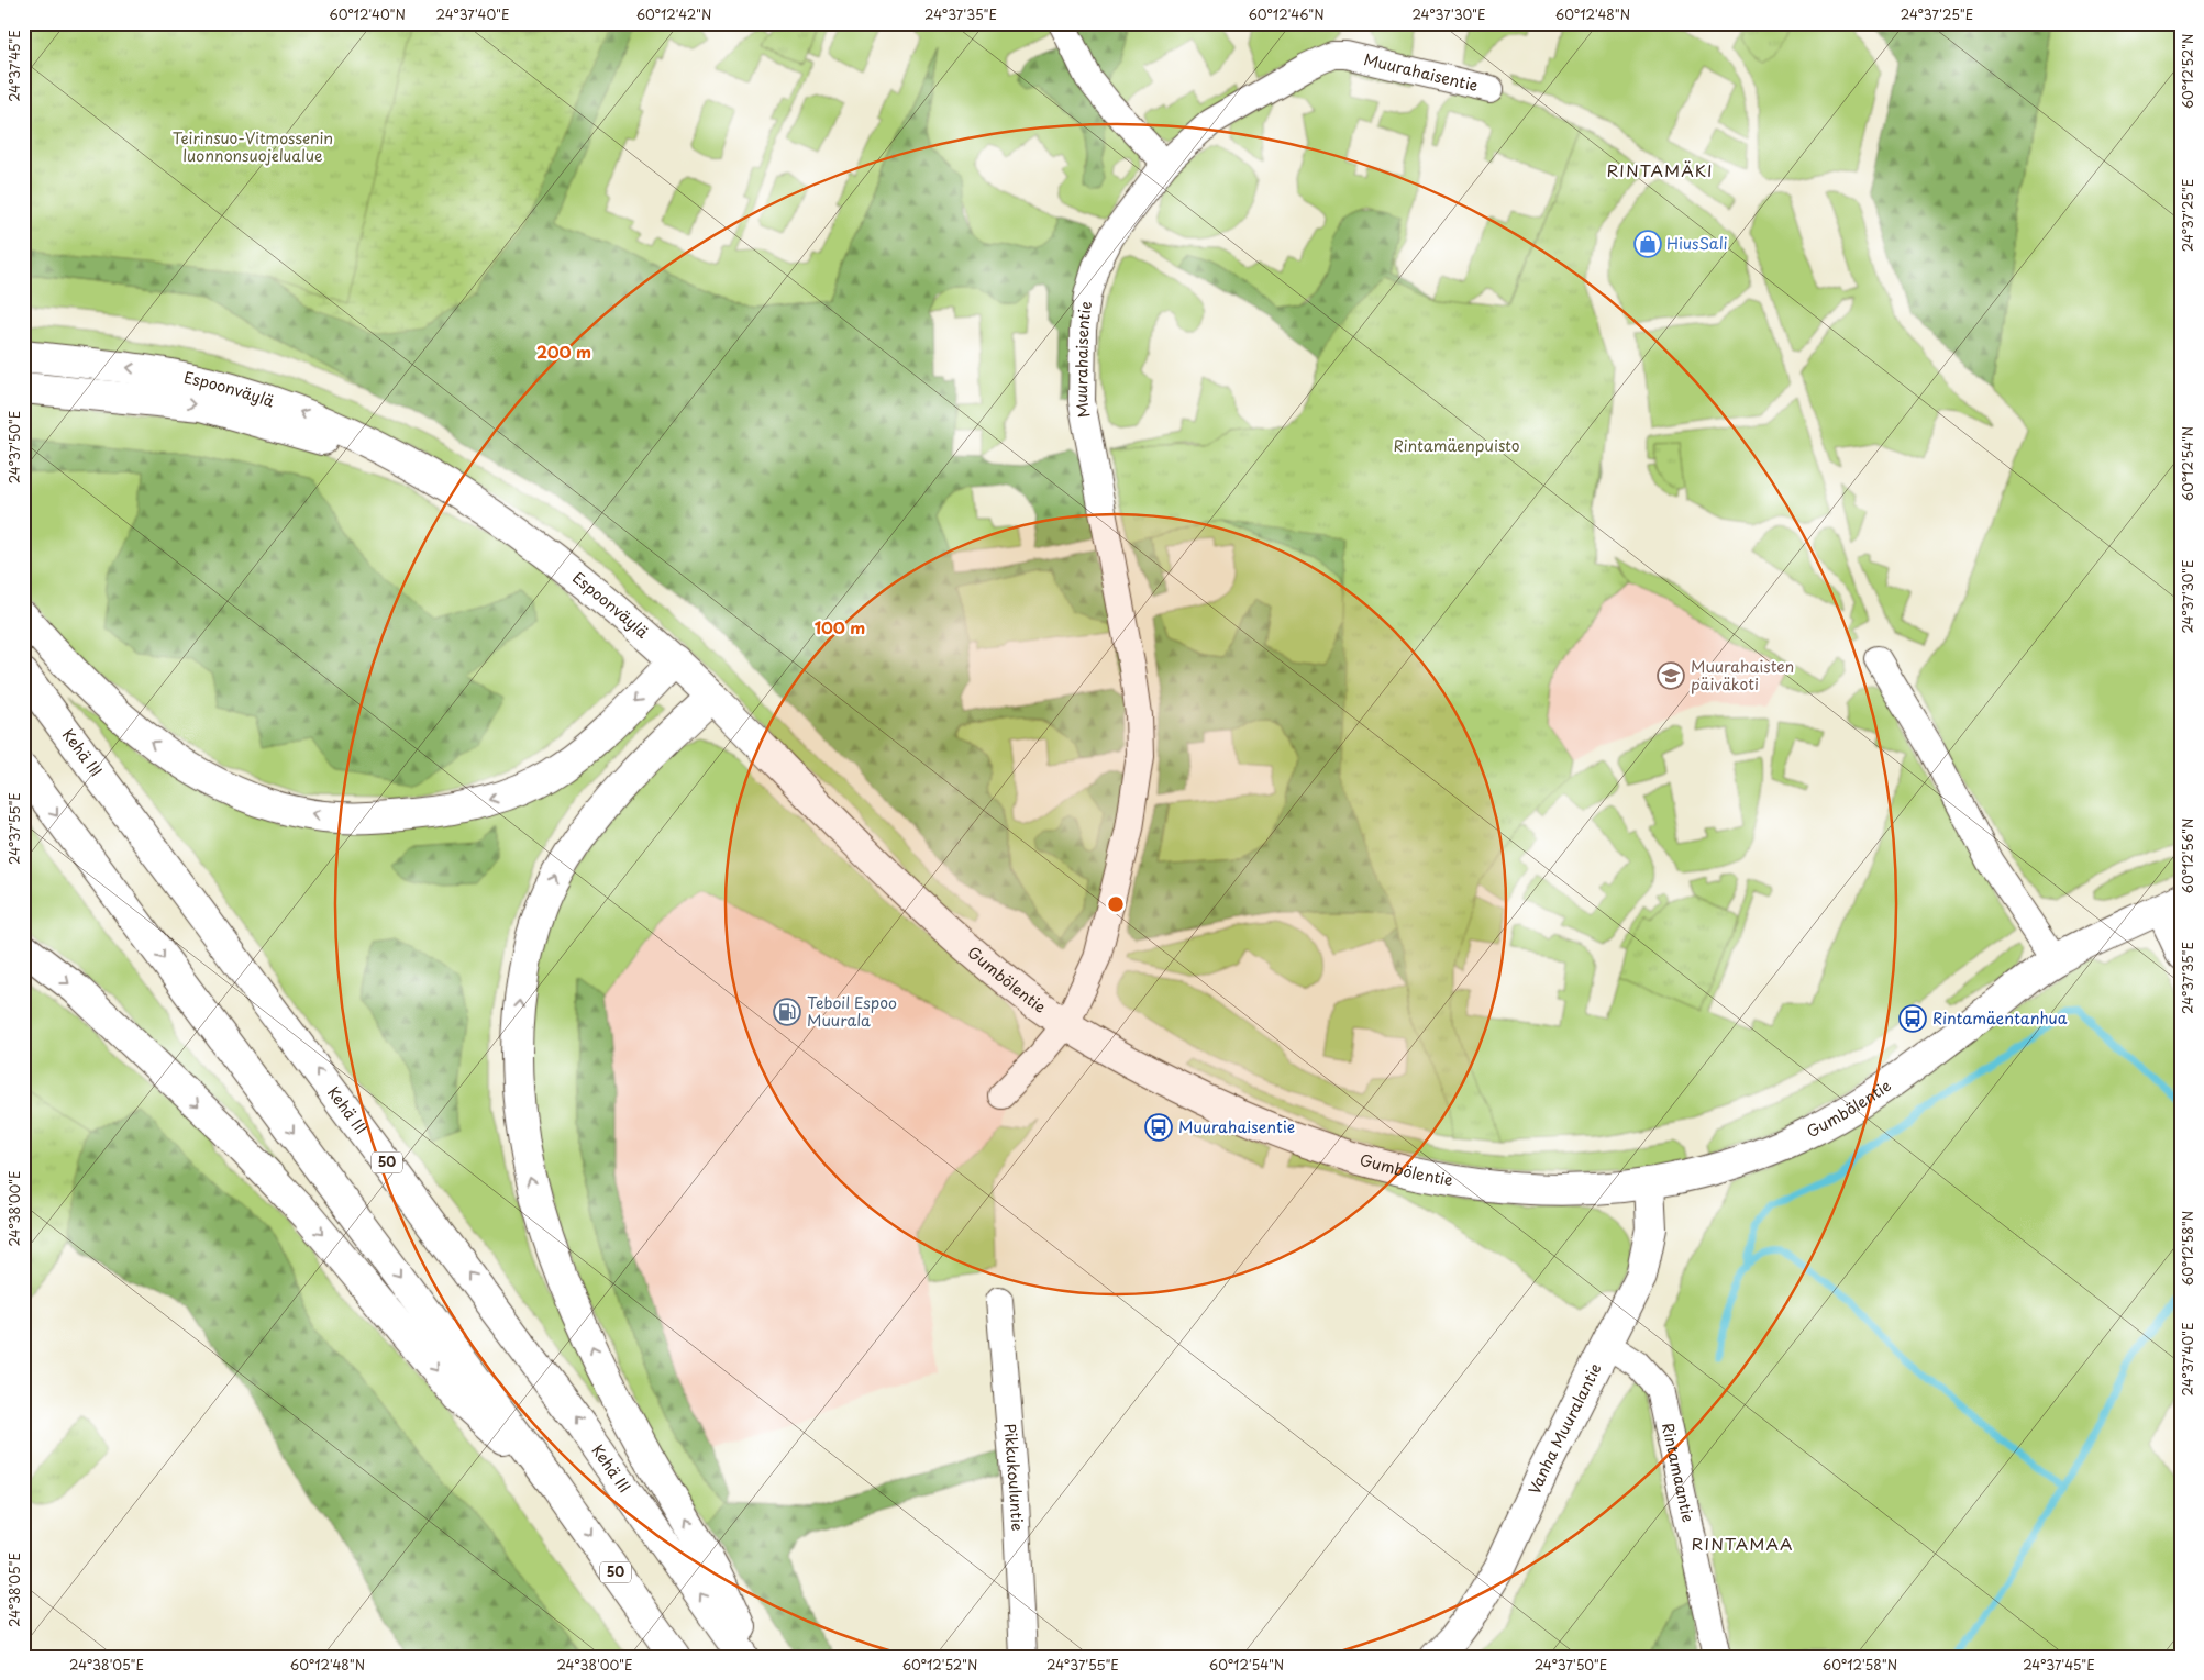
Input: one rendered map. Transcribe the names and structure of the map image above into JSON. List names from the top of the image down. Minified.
{"streets":{"main road":["Espoonväylä","Kehä III","Gumbölentie","50","Vanha Muuralantie"],"street":["Muurahaisentie","Rintamaantie","Pikkukouluntie"]},"crossings":[["Muurahaisentie","Gumbölentie"],["Espoonväylä","Gumbölentie"],["Gumbölentie","Vanha Muuralantie"],["Vanha Muuralantie","Rintamaantie"]],"districts":["RINTAMÄKI","RINTAMAA"],"parks":["Teirinsuo-Vitmossenin luonnonsuojelualue","Rintamäenpuisto"],"places":{"shop":["HiusSali"],"school or university":["Muurahaisten päiväkoti"],"fuel station":["Teboil Espoo Muurala"],"bus stop":["Rintamäentanhua","Muurahaisentie"]},"coordinates":["60°12'40\"N","24°37'40\"E","60°12'42\"N","24°37'35\"E","60°12'46\"N","24°37'30\"E","60°12'48\"N","24°37'25\"E","24°37'45\"E","60°12'52\"N","24°37'50\"E","60°12'54\"N","24°37'55\"E","60°12'56\"N","24°38'00\"E","60°12'58\"N","24°38'05\"E"],"rings":["200 m","100 m"]}
